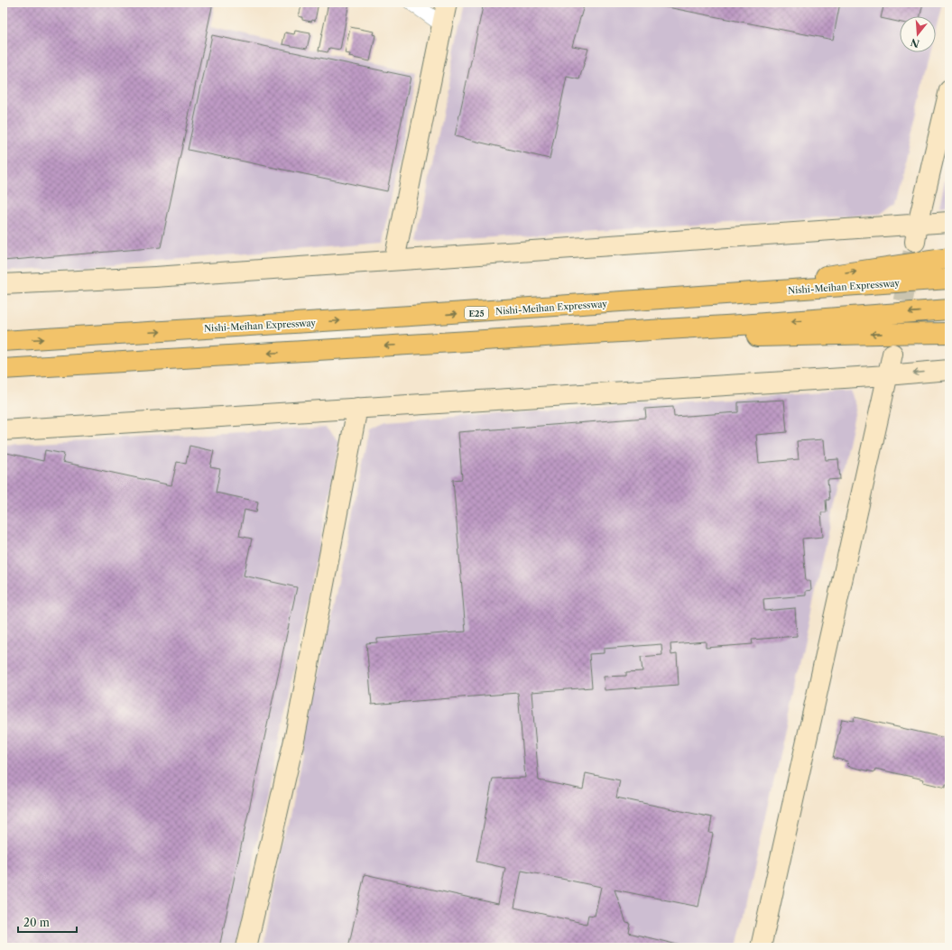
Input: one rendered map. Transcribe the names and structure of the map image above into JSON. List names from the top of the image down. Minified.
{"streets":{"highway":["Nishi-Meihan Expressway","E25"]},"scale_bar":"20 m","north":"bottom"}
